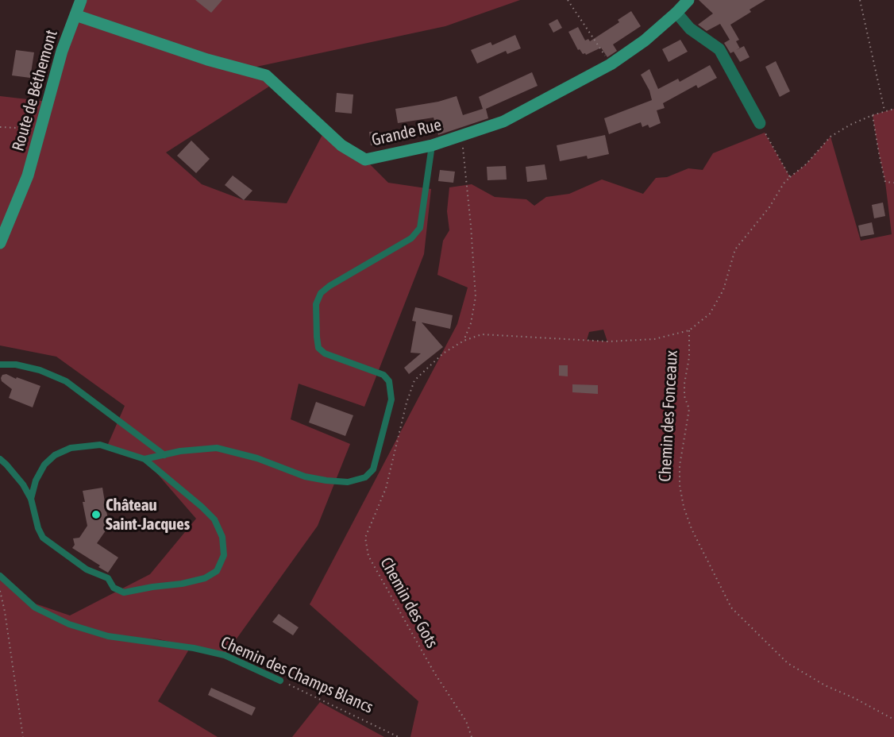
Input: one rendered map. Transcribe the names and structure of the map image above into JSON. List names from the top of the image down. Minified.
{"streets":{"street":["Route de Béthemont","Grande Rue"],"lane":["Chemin des Champs Blancs"],"path":["Chemin des Fonceaux","Chemin des Gots"]},"crossings":[["Route de Béthemont","Grande Rue"],["Chemin des Fonceaux","Chemin des Gots"]],"places":["Château Saint-Jacques"]}
